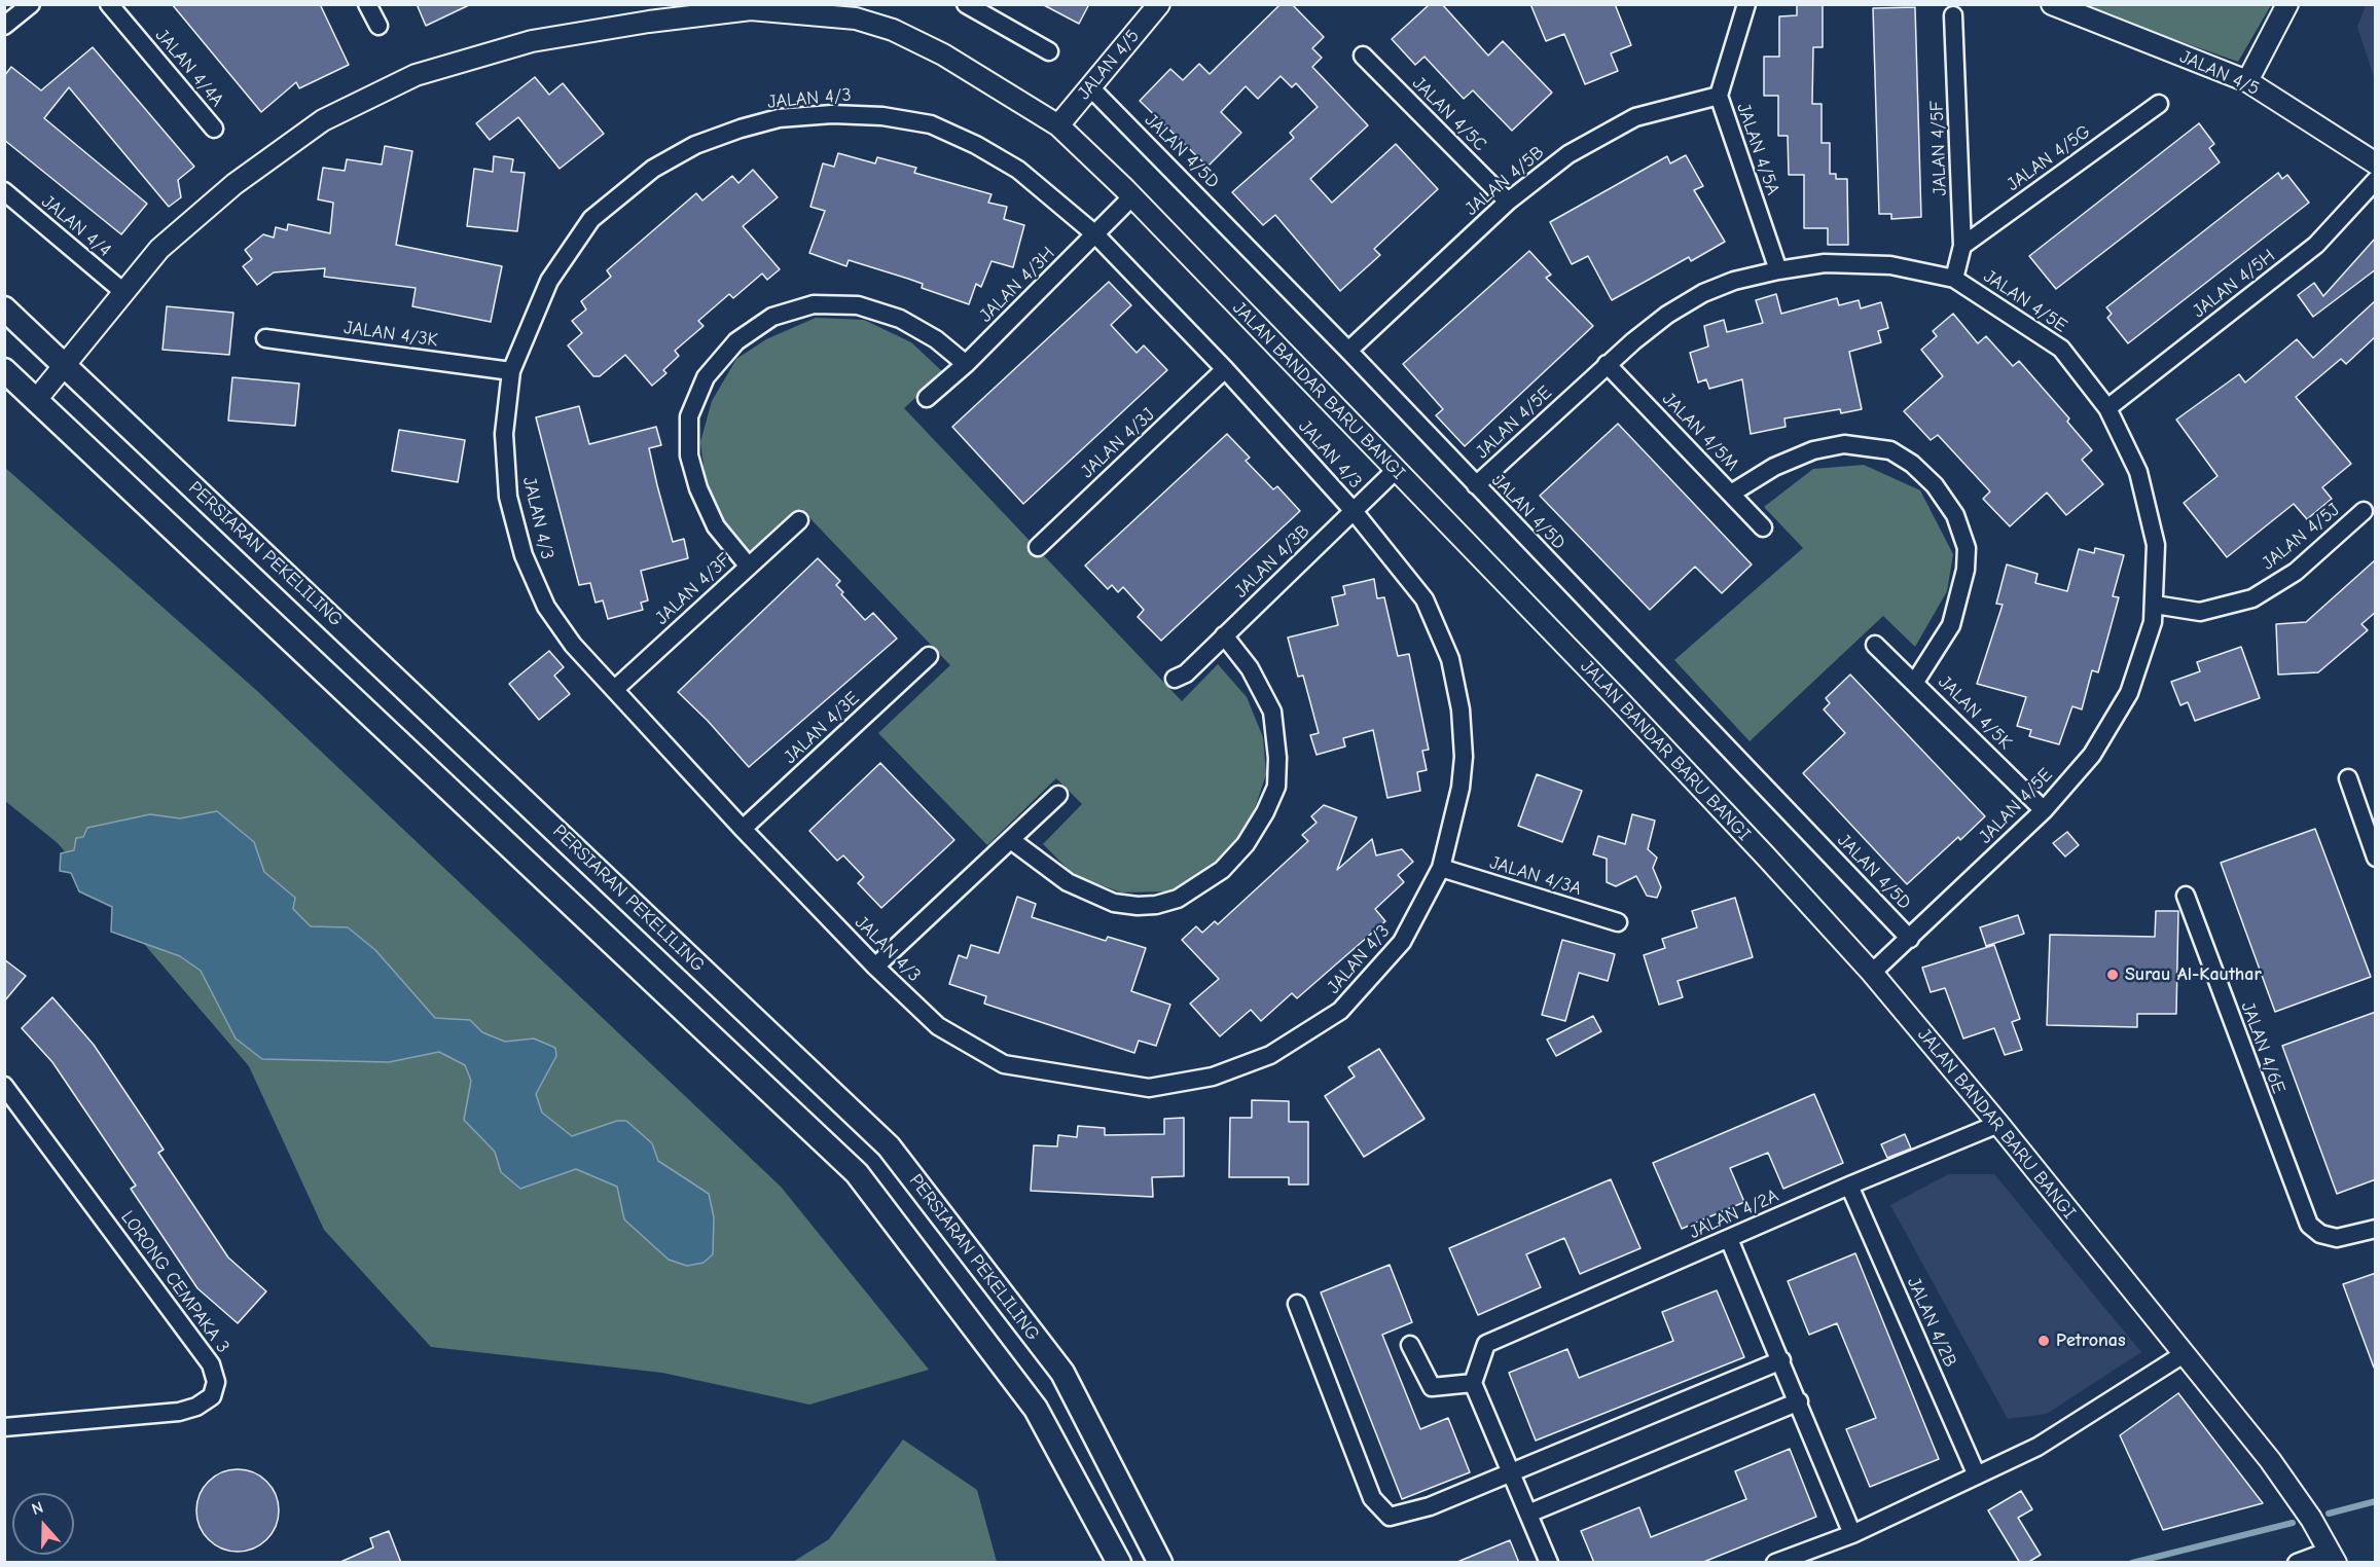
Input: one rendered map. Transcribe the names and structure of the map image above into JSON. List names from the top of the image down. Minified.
{"streets":{"main road":["PERSIARAN PEKELILING"],"street":["JALAN 4/5","JALAN 4/4A","JALAN 4/3","JALAN 4/5C","JALAN 4/5F","JALAN 4/5A","JALAN 4/5D","JALAN 4/5G","JALAN 4/5B","JALAN 4/4","JALAN 4/5H","JALAN 4/3H","JALAN 4/5E","JALAN 4/3K","JALAN BANDAR BARU BANGI","JALAN 4/5M","JALAN 4/3J","JALAN 4/5J","JALAN 4/3B","JALAN 4/3F","JALAN 4/5K","JALAN 4/3E","JALAN 4/3A","JALAN 4/6E","JALAN 4/2A","LORONG CEMPAKA 3","JALAN 4/2B"]},"crossings":[["JALAN 4/5","JALAN 4/5D"],["JALAN 4/5","JALAN BANDAR BARU BANGI"],["JALAN 4/3","JALAN 4/3H"],["JALAN 4/3","JALAN 4/3K"],["JALAN 4/3","JALAN 4/3J"],["JALAN 4/3","JALAN 4/3B"],["JALAN 4/3","JALAN 4/3F"],["JALAN 4/3","JALAN 4/3E"],["JALAN 4/3","JALAN 4/3A"],["JALAN 4/5C","JALAN 4/5B"],["JALAN 4/5F","JALAN 4/5G"],["JALAN 4/5F","JALAN 4/5E"],["JALAN 4/5A","JALAN 4/5B"],["JALAN 4/5A","JALAN 4/5E"],["JALAN 4/5D","JALAN 4/5B"],["JALAN 4/5D","JALAN 4/5E"],["JALAN 4/4","JALAN BANDAR BARU BANGI"],["JALAN 4/5H","JALAN 4/5E"],["JALAN 4/3H","JALAN BANDAR BARU BANGI"],["JALAN 4/5E","JALAN BANDAR BARU BANGI"],["JALAN 4/5E","JALAN 4/5M"],["JALAN 4/5E","JALAN 4/5J"],["JALAN 4/5E","JALAN 4/5K"],["JALAN BANDAR BARU BANGI","PERSIARAN PEKELILING"],["JALAN BANDAR BARU BANGI","JALAN 4/3B"],["JALAN BANDAR BARU BANGI","JALAN 4/2A"],["JALAN 4/2A","JALAN 4/2B"]],"places":["Surau Al-Kauthar","Petronas"],"north":"top"}
